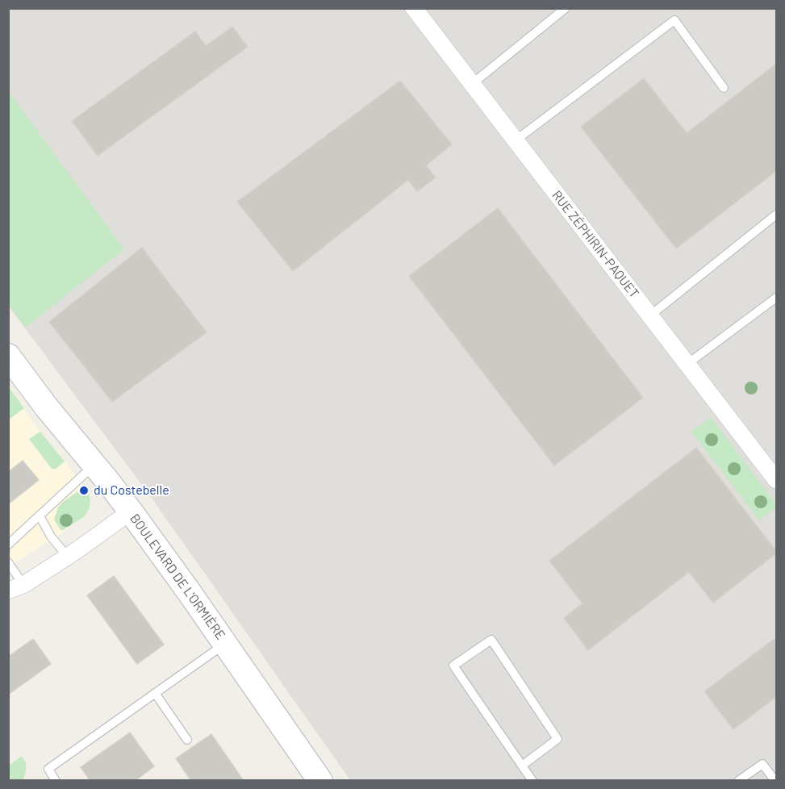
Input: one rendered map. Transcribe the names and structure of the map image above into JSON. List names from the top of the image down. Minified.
{"streets":{"main road":["BOULEVARD DE L'ORMIÈRE"],"street":["RUE ZÉPHIRIN-PAQUET"]},"places":["du Costebelle"]}
